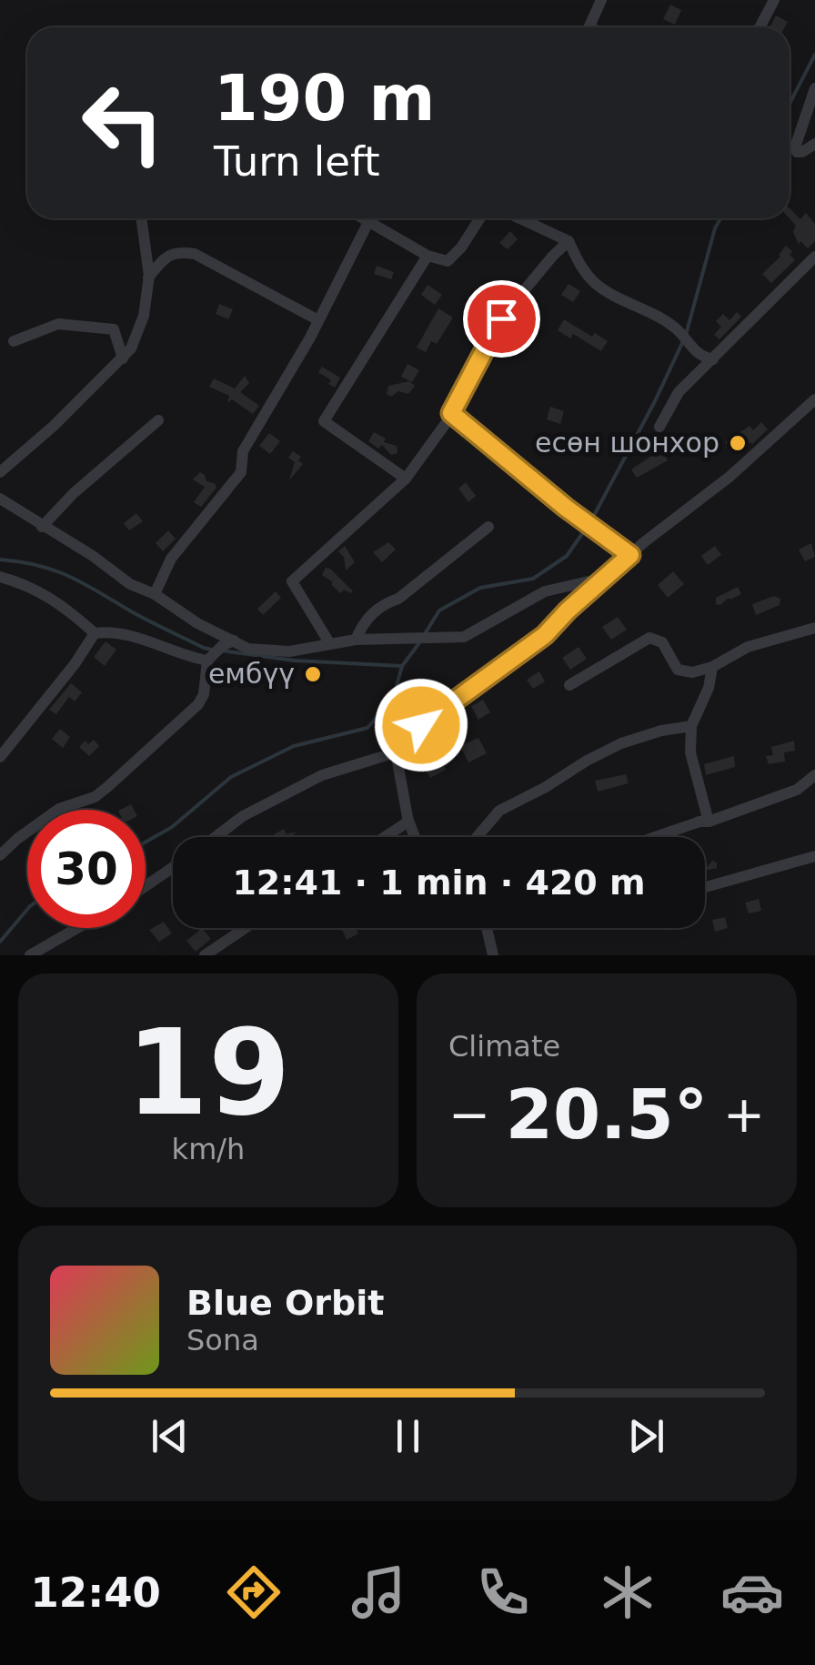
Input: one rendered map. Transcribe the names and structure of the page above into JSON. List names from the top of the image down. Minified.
{"places":["есөн шонхор","ембүү"],"page":{"turn":["190 m","Turn left"],"limit":"30","trip":"12:41 · 1 min · 420 m","tile":[["19","km/h"],"Climate"],"heat":["−","20.5°","+"],"song":["Blue Orbit","Sona"],"tabs":"12:40"}}
